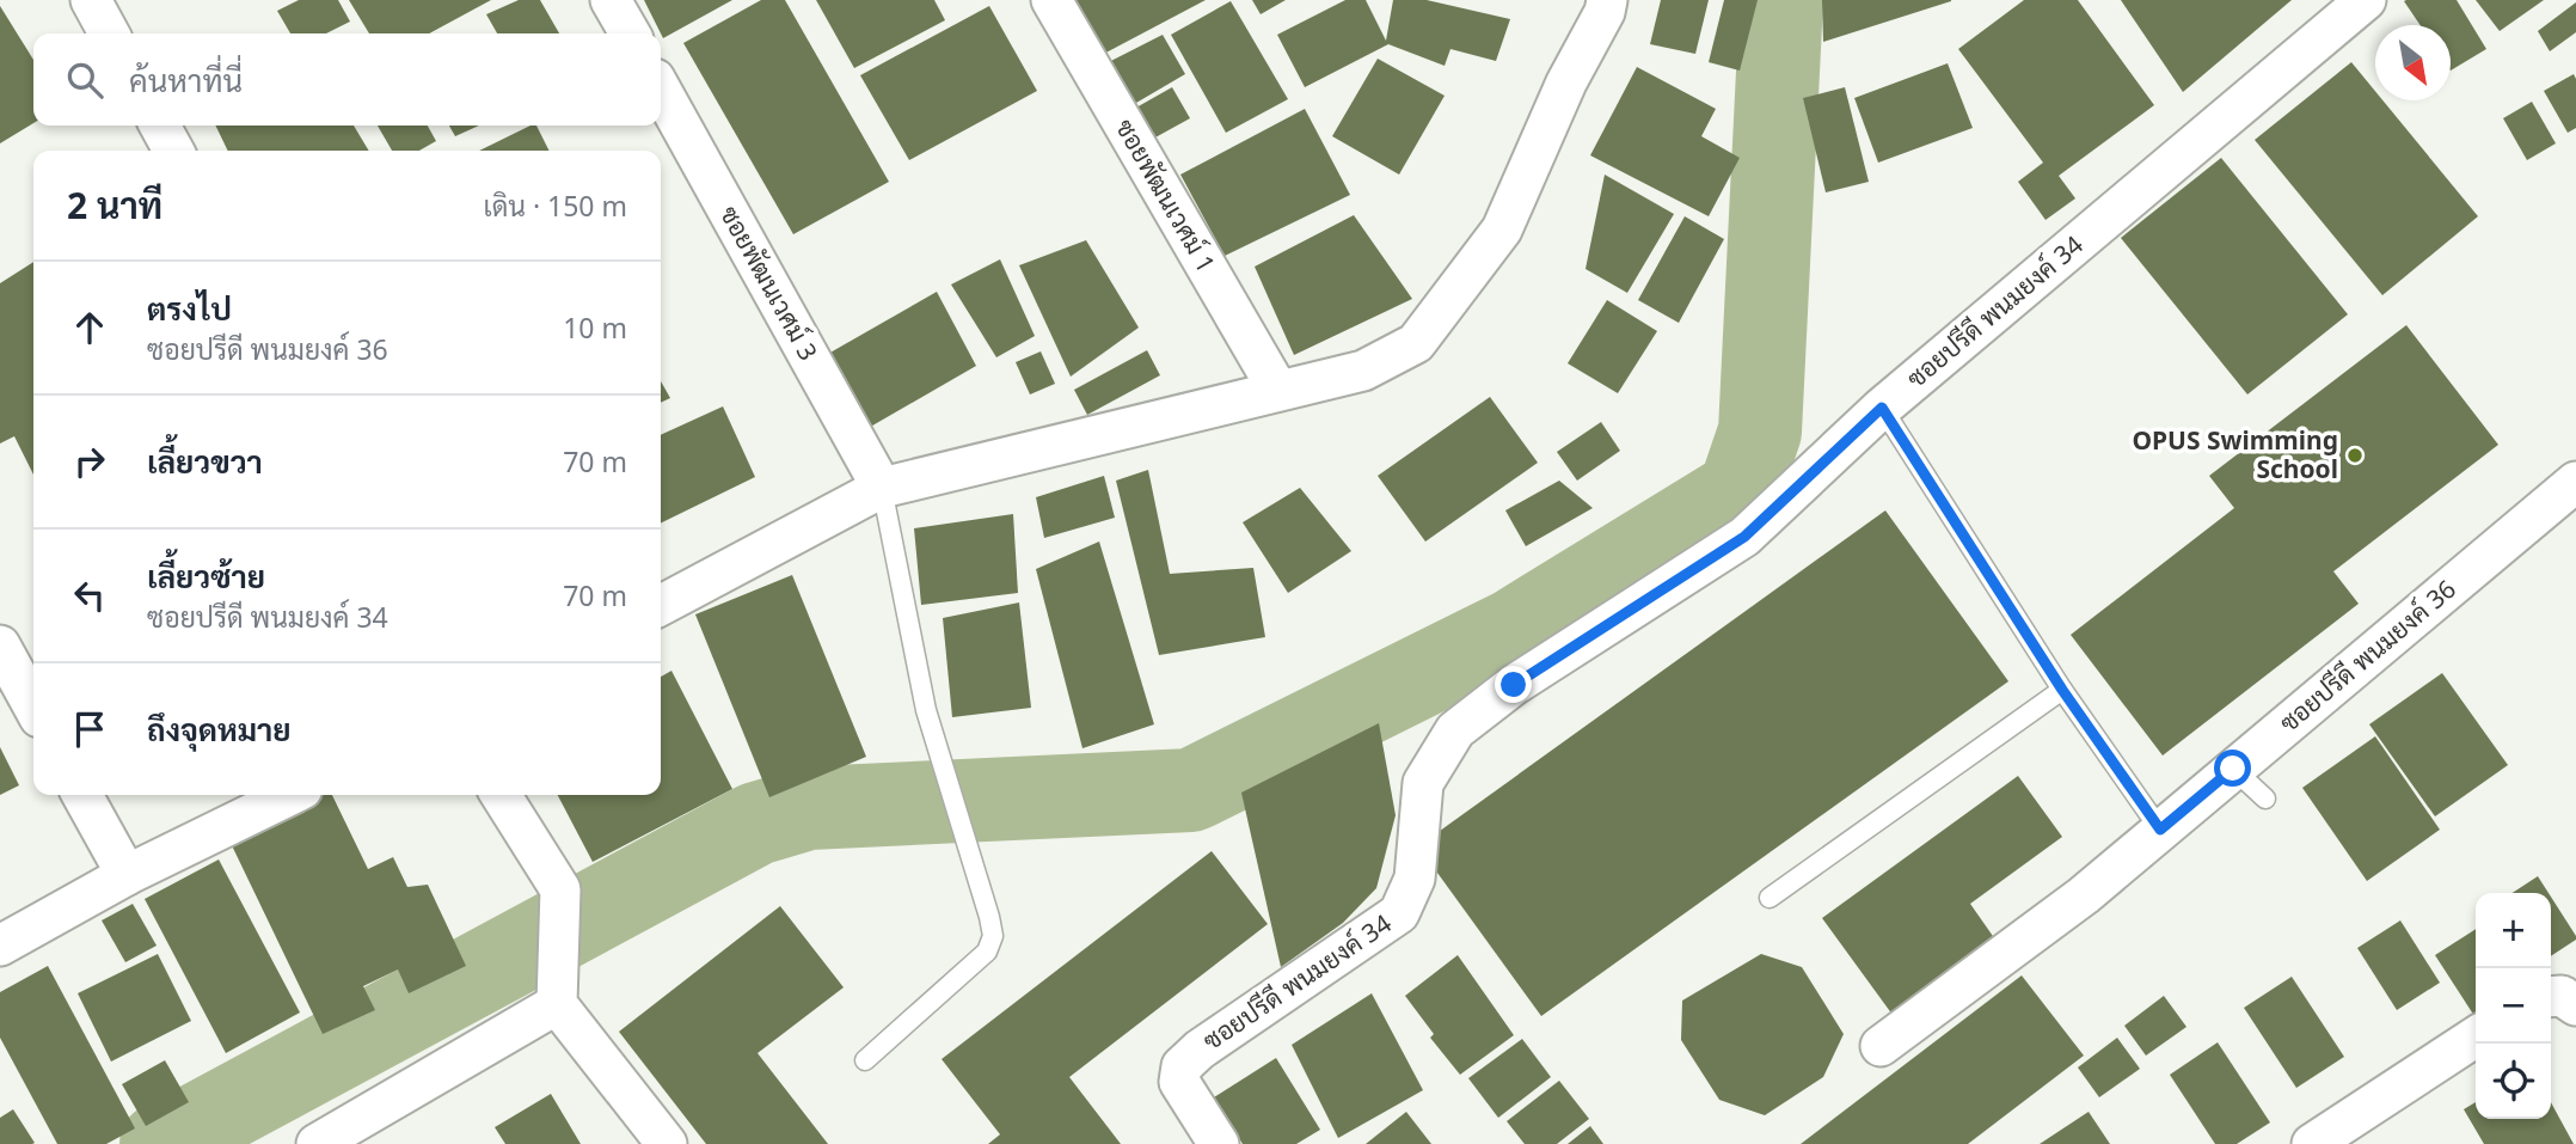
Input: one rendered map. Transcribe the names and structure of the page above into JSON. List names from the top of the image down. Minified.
{"streets":{"street":["ซอยพัฒนเวศม์ 1","ซอยพัฒนเวศม์ 3","ซอยปรีดี พนมยงค์ 34","ซอยปรีดี พนมยงค์ 36"]},"places":["OPUS Swimming School"],"north":"bottom right","page":{"search":"ค้นหาที่นี่","heading":["2 นาที","เดิน · 150 m"],"list":[["ตรงไป","ซอยปรีดี พนมยงค์ 36","10 m"],["เลี้ยวขวา","70 m"],["เลี้ยวซ้าย","ซอยปรีดี พนมยงค์ 34","70 m"],"ถึงจุดหมาย"],"map_buttons":["+","−"]}}
